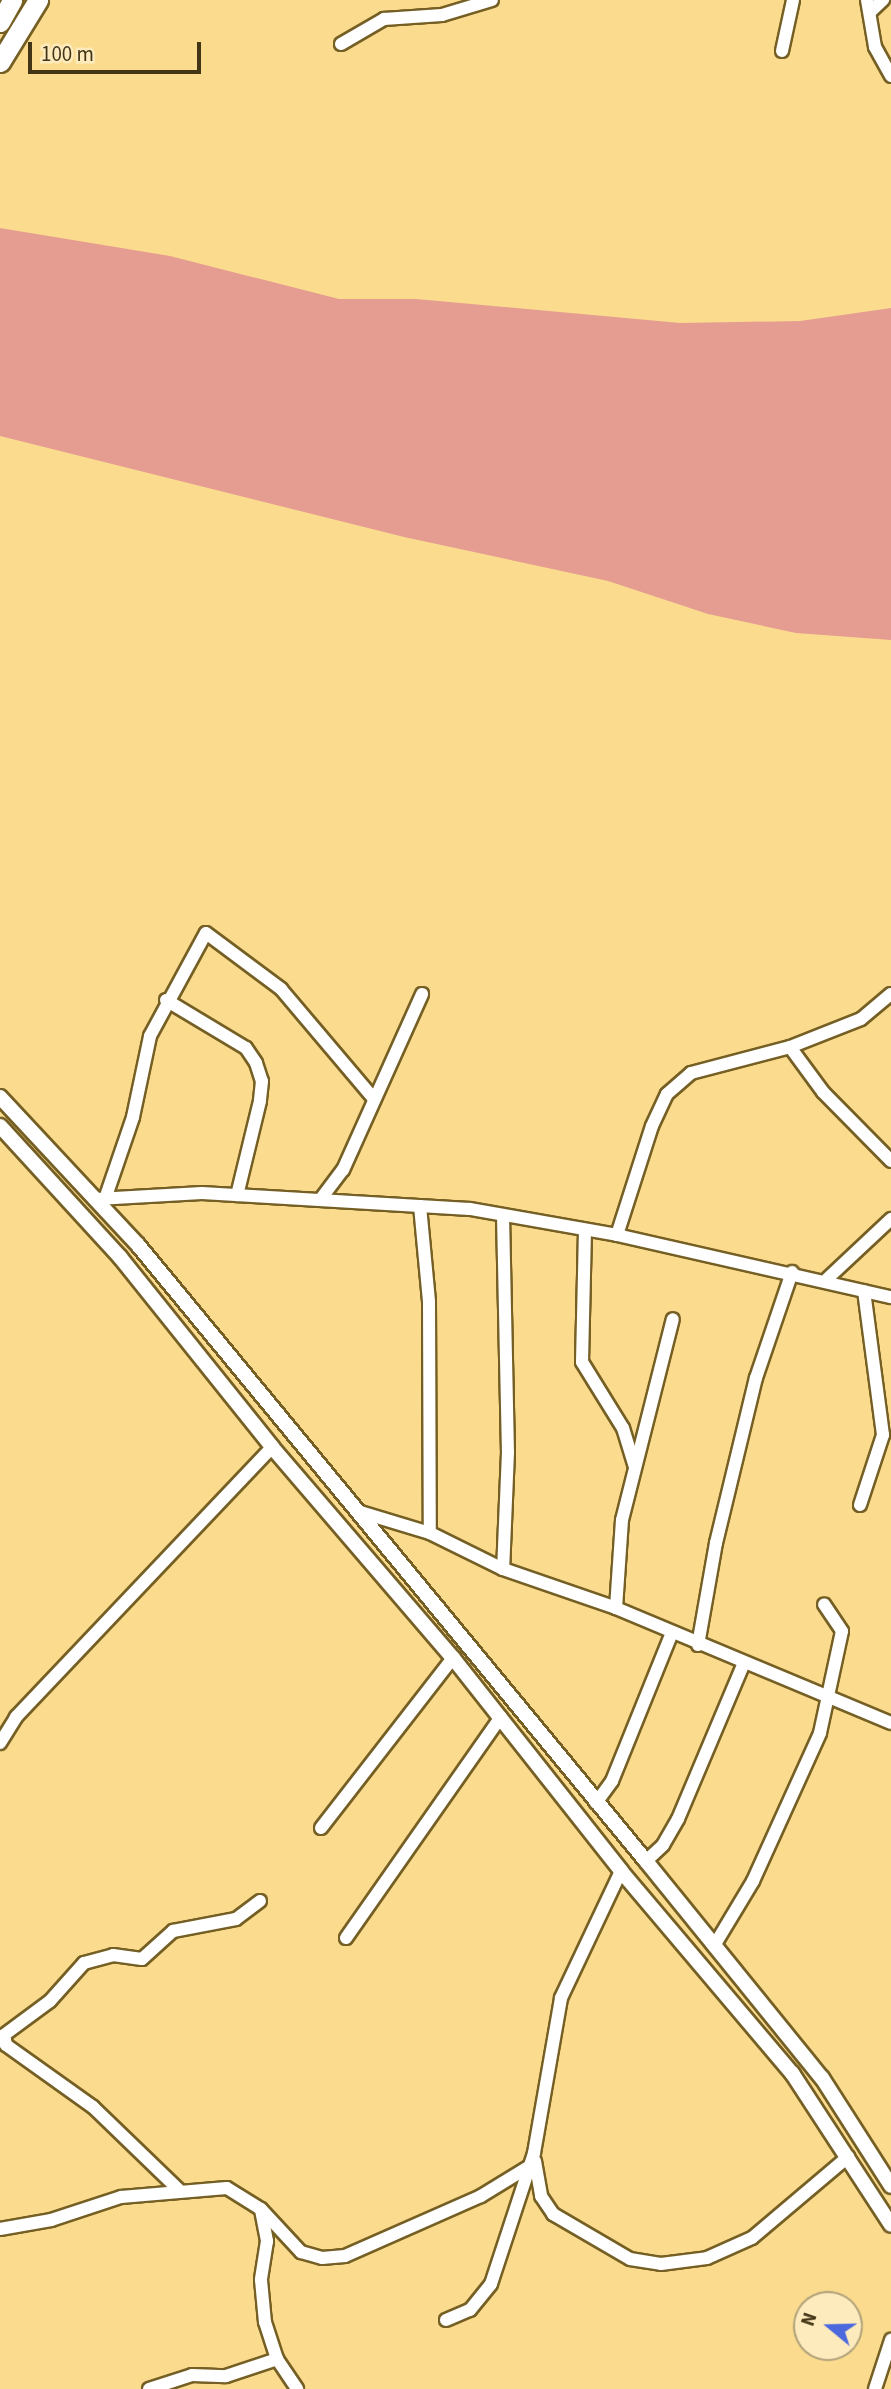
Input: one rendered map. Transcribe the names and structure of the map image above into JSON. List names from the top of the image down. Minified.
{"scale_bar":"100 m","north":"left"}
